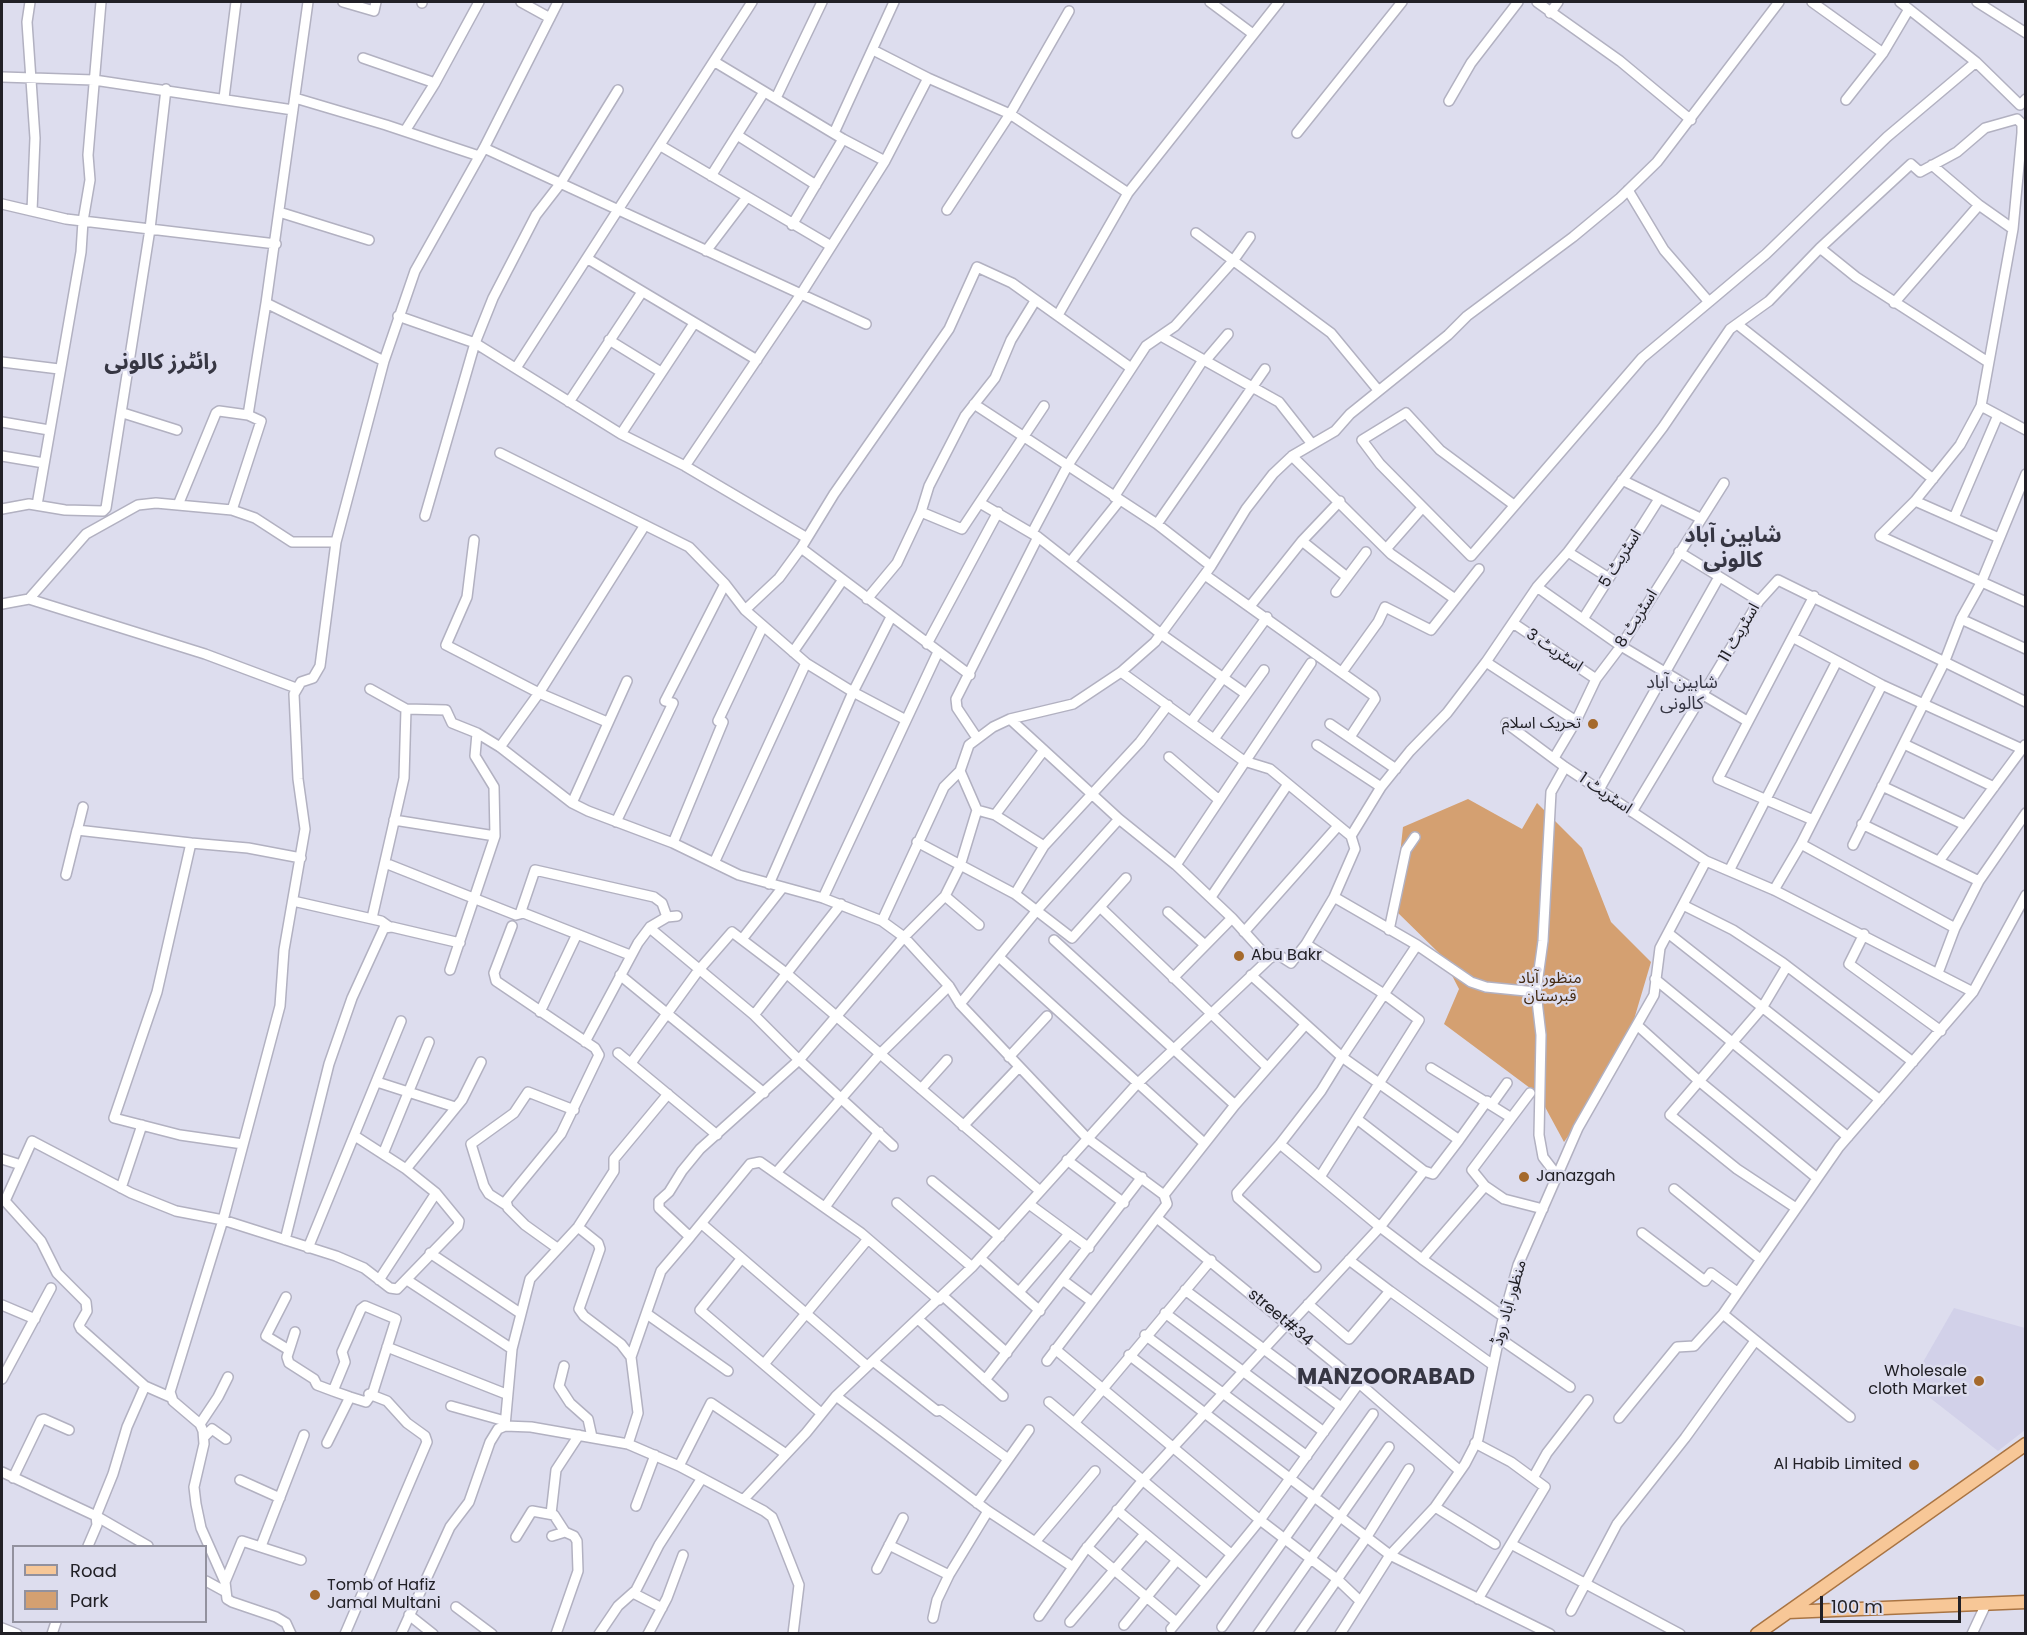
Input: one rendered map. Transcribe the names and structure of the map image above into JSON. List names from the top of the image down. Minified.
{"streets":{"street":["اسٹریٹ 5","اسٹریٹ 8","اسٹریٹ 11","اسٹریٹ 3","اسٹریٹ 1","منظور آباد روڈ","street#34"]},"crossings":[["اسٹریٹ 8","اسٹریٹ 3"],["اسٹریٹ 8","اسٹریٹ 1"],["اسٹریٹ 11","اسٹریٹ 1"],["اسٹریٹ 1","منظور آباد روڈ"],["منظور آباد روڈ","street#34"]],"districts":["رائٹرز کالونی","شاہین آباد کالونی","شاہین آباد کالونی","MANZOORABAD"],"parks":["منظور آباد قبرستان"],"places":["تحریک اسلام","Abu Bakr","Janazgah","Wholesale cloth Market","Al Habib Limited","Tomb of Hafiz Jamal Multani"],"legend":["Road","Park"],"scale_bar":"100 m"}
